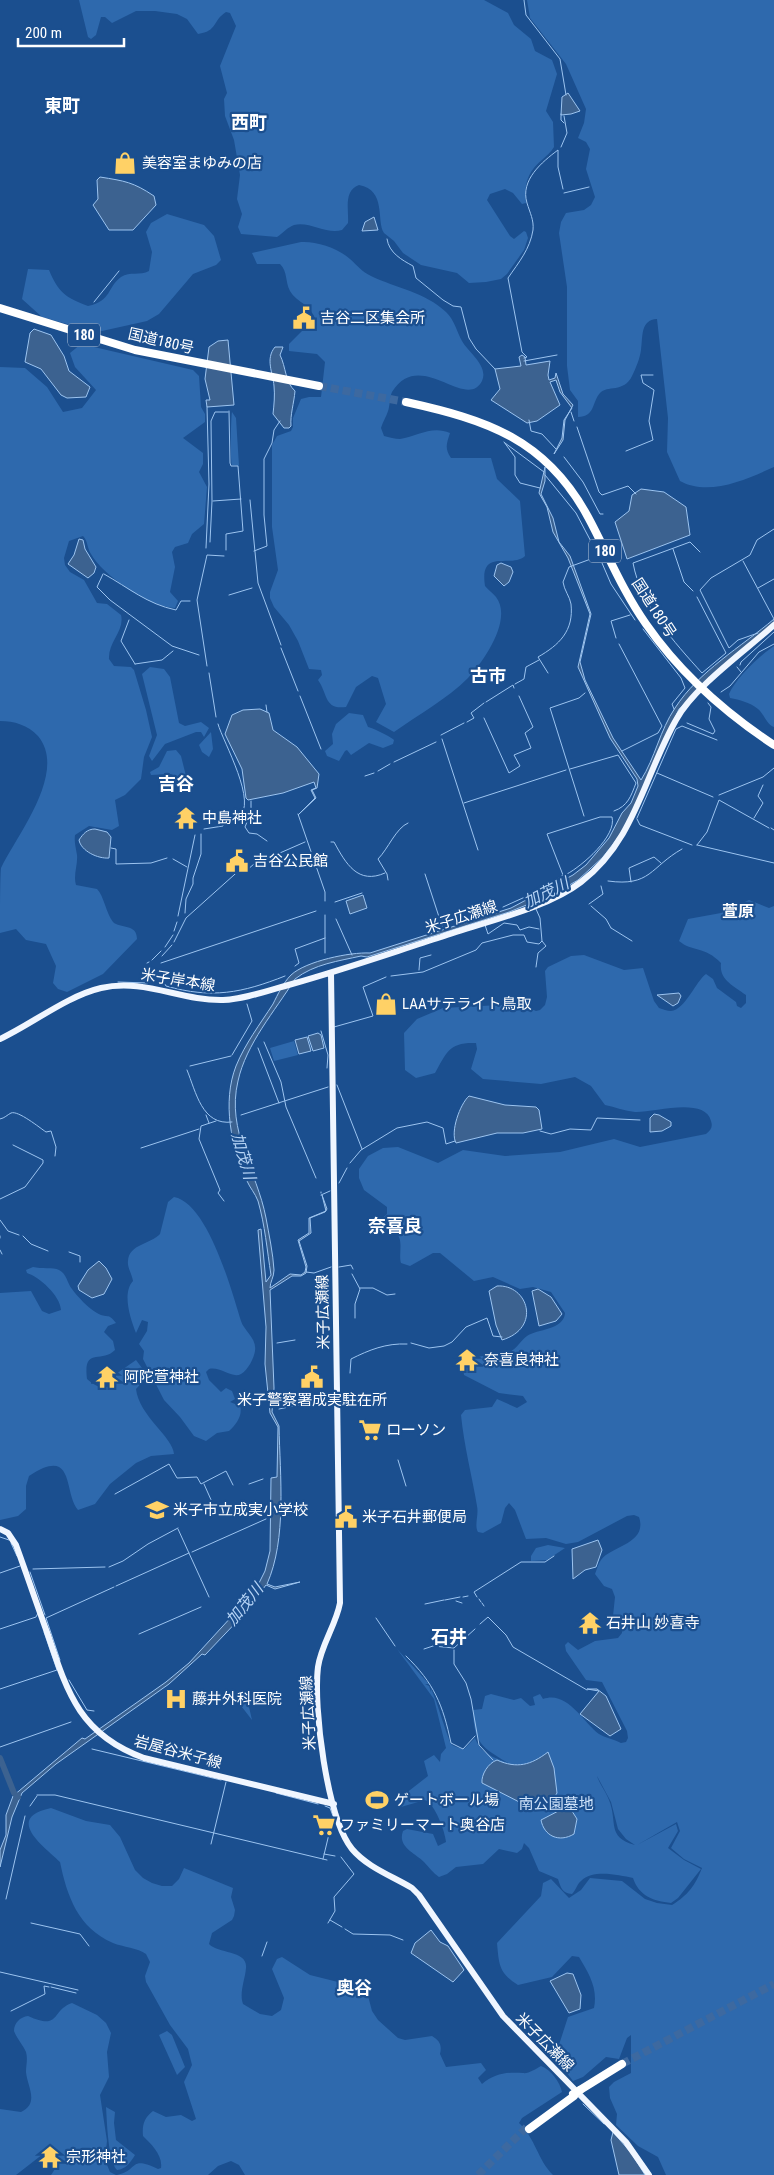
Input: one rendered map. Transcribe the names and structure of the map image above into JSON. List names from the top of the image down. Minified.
{"streets":{"highway":["180","国道180号"],"main road":["米子広瀬線","米子岸本線","岩屋谷米子線"]},"crossings":[["国道180号","米子広瀬線"],["米子広瀬線","米子岸本線"],["米子広瀬線","岩屋谷米子線"]],"districts":["東町","西町","古市","吉谷","萱原","奈喜良","石井","奥谷"],"water":["加茂川"],"parks":["南公園墓地"],"places":{"shop":["美容室まゆみの店","LAAサテライト鳥取"],"public building":["吉谷二区集会所","吉谷公民館","米子警察署成実駐在所","米子石井郵便局"],"temple":["中島神社","奈喜良神社","阿陀萱神社","石井山 妙喜寺","宗形神社"],"supermarket":["ローソン","ファミリーマート奥谷店"],"school or university":["米子市立成実小学校"],"hospital":["藤井外科医院"],"sports":["ゲートボール場"]},"scale_bar":"200 m"}
